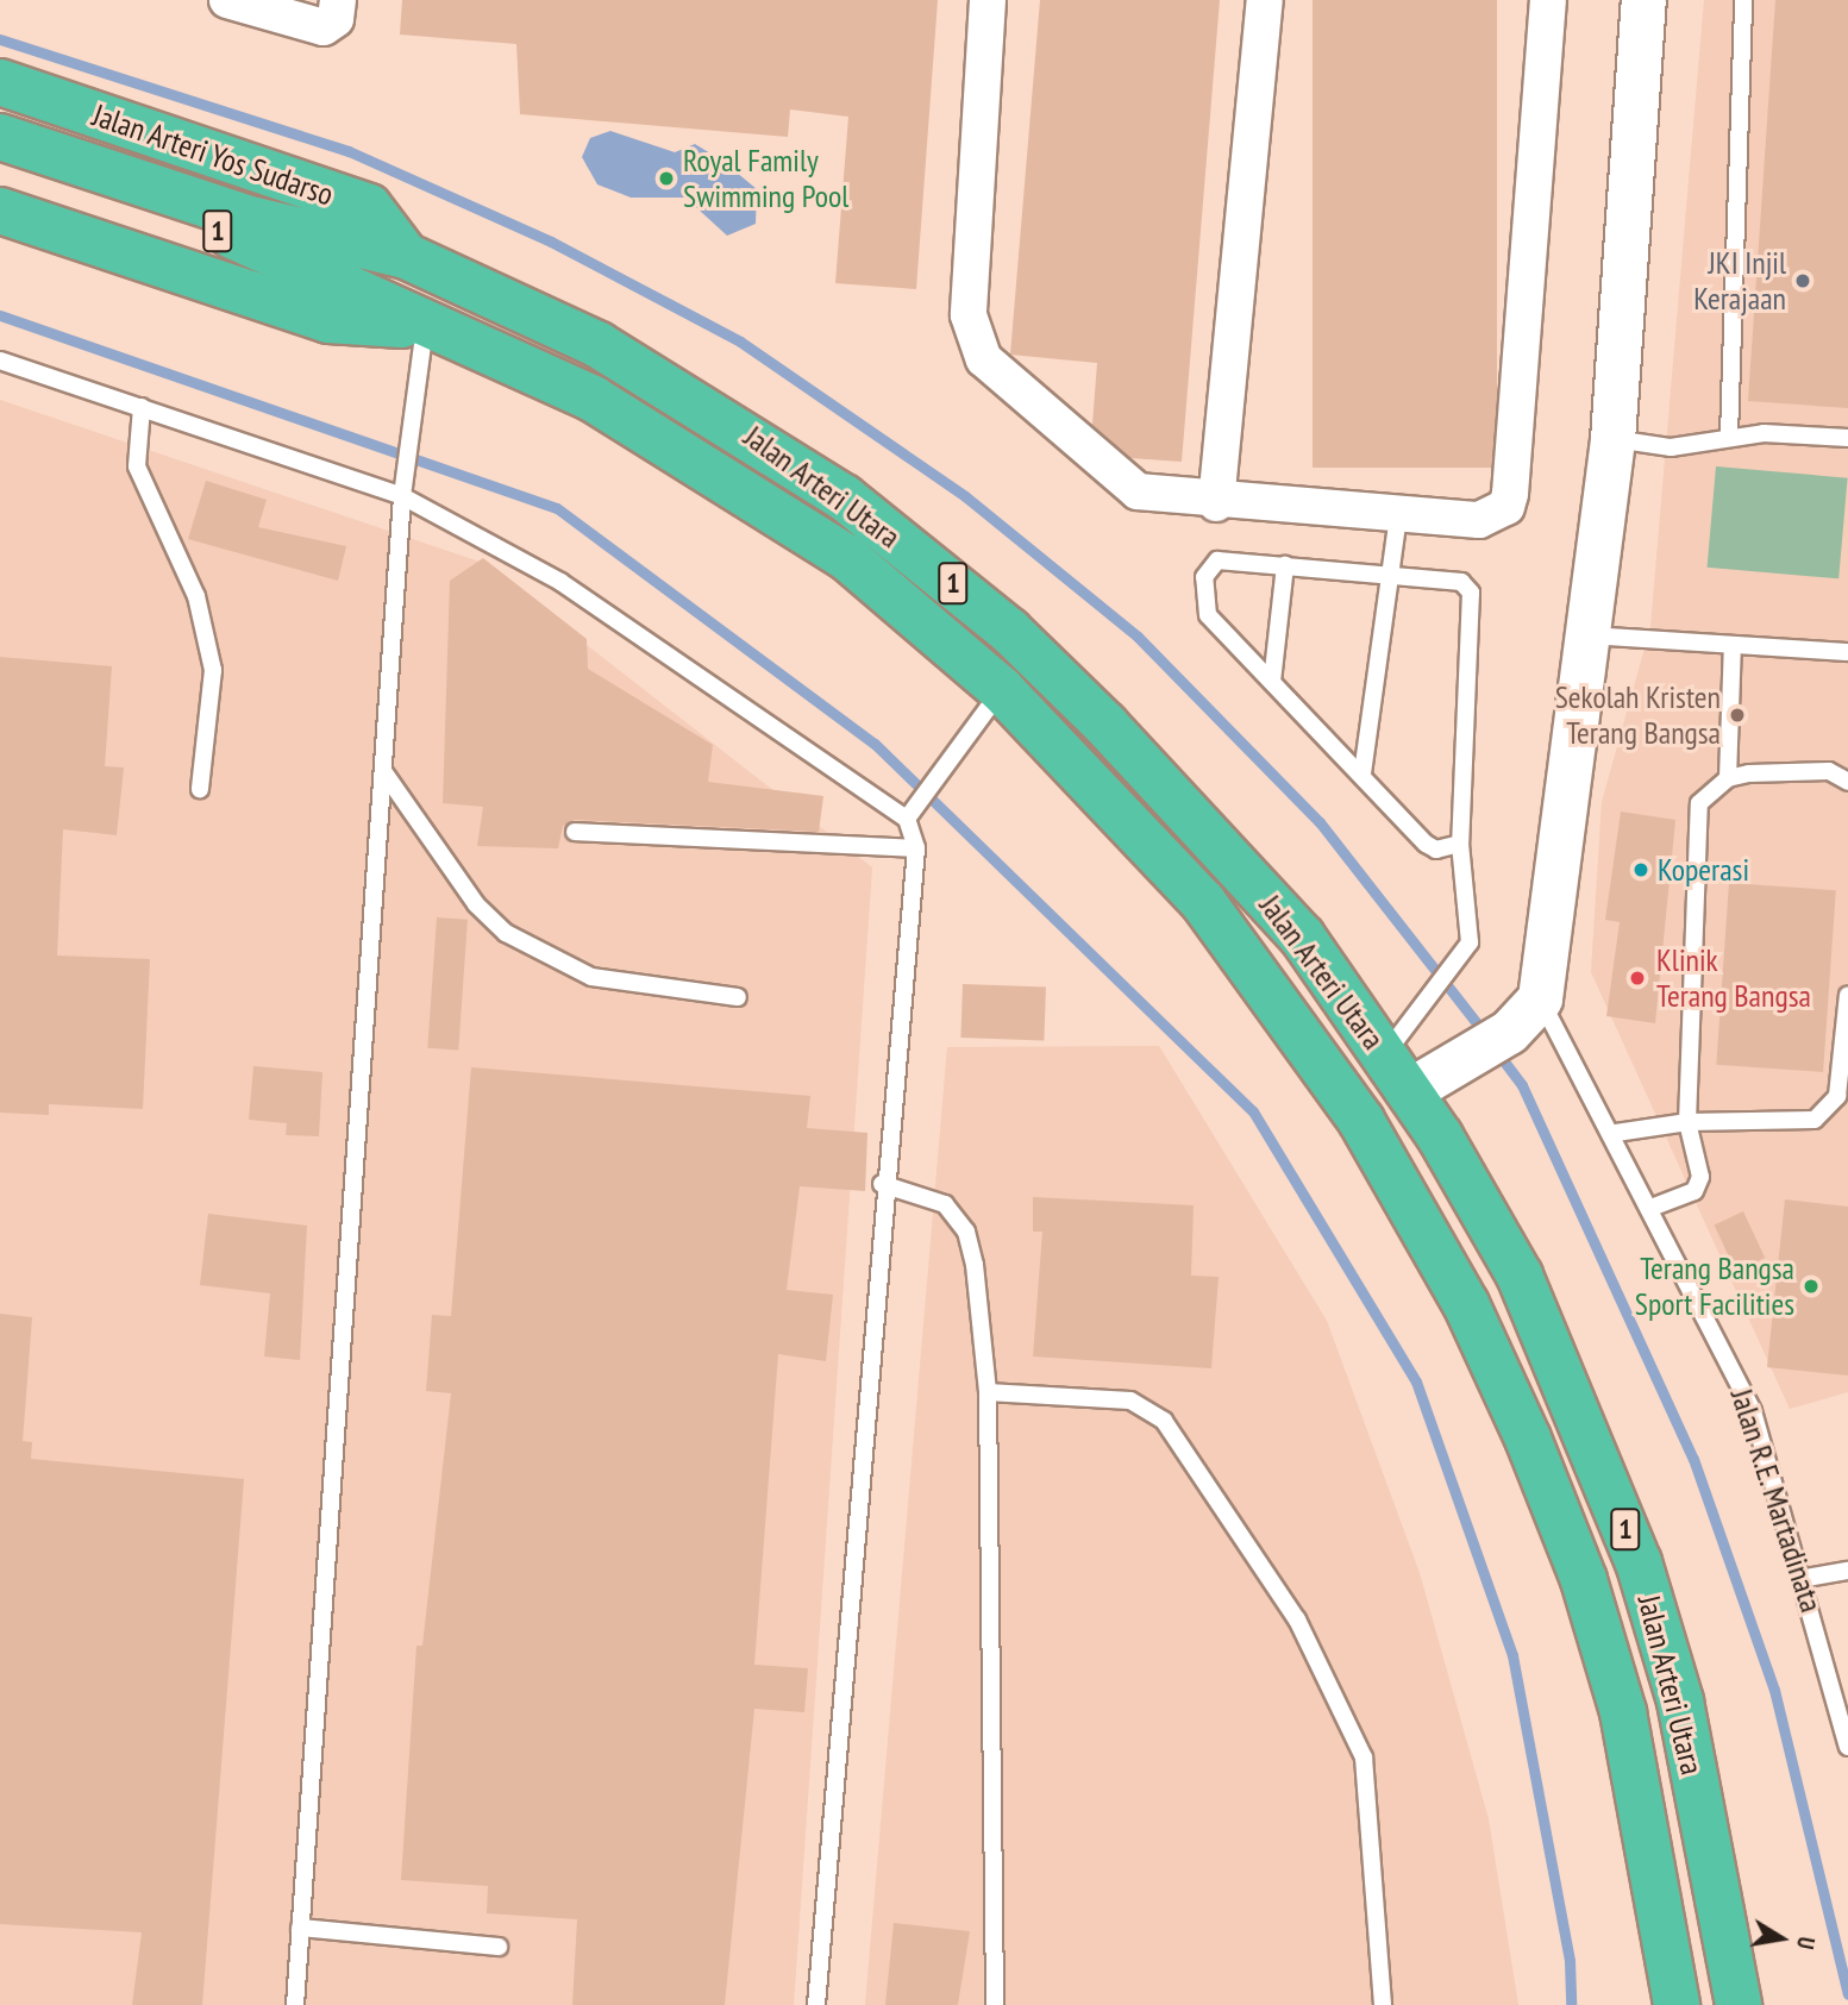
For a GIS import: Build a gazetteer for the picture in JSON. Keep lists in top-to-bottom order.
{
  "streets": {
    "highway": ["Jalan Arteri Yos Sudarso", "1", "Jalan Arteri Utara"],
    "lane": ["Jalan R.E. Martadinata"]
  },
  "crossings": [
    ["Jalan Arteri Yos Sudarso", "1"],
    ["Jalan Arteri Yos Sudarso", "Jalan Arteri Utara"],
    ["1", "Jalan Arteri Utara"]
  ],
  "places": [
    "Royal Family Swimming Pool",
    "JKI Injil Kerajaan",
    "Sekolah Kristen Terang Bangsa",
    "Koperasi",
    "Klinik Terang Bangsa",
    "Terang Bangsa Sport Facilities"
  ],
  "north": "right"
}
